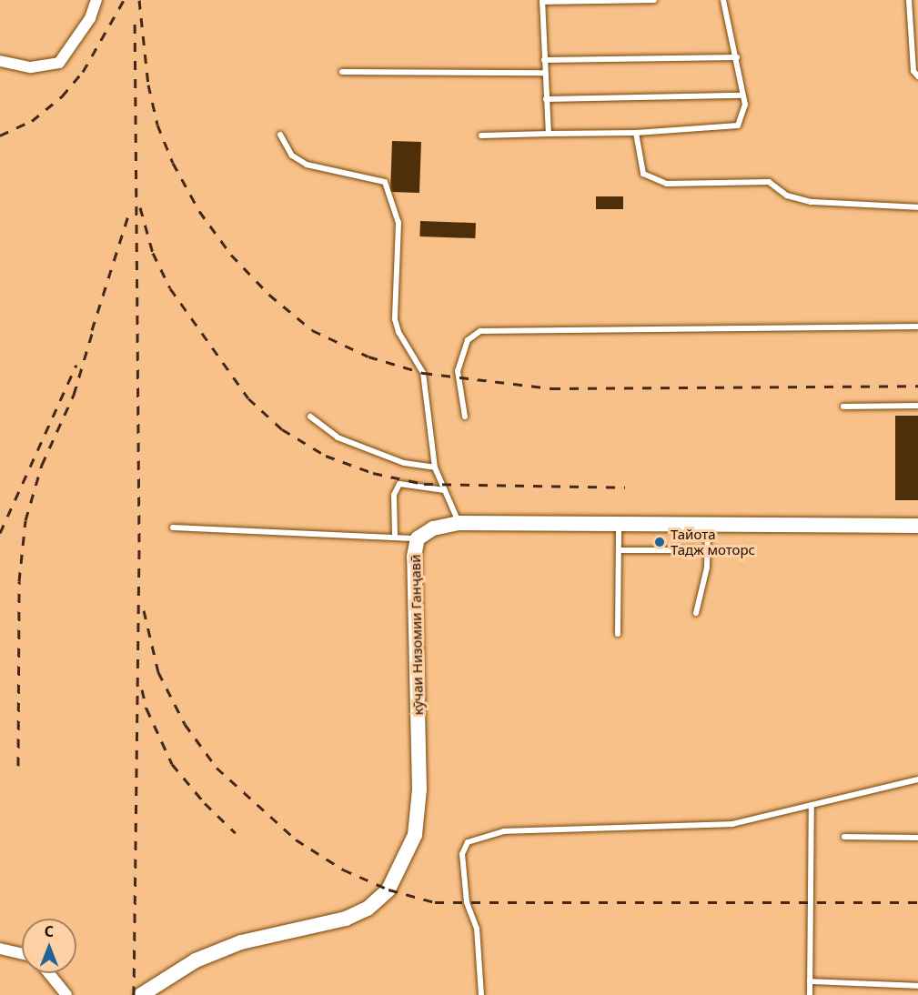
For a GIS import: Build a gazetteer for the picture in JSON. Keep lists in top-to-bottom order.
{
  "streets": {
    "main road": ["кӯчаи Низомии Ганҷавӣ"]
  },
  "places": ["Тайота Тадж моторс"],
  "north": "top"
}
